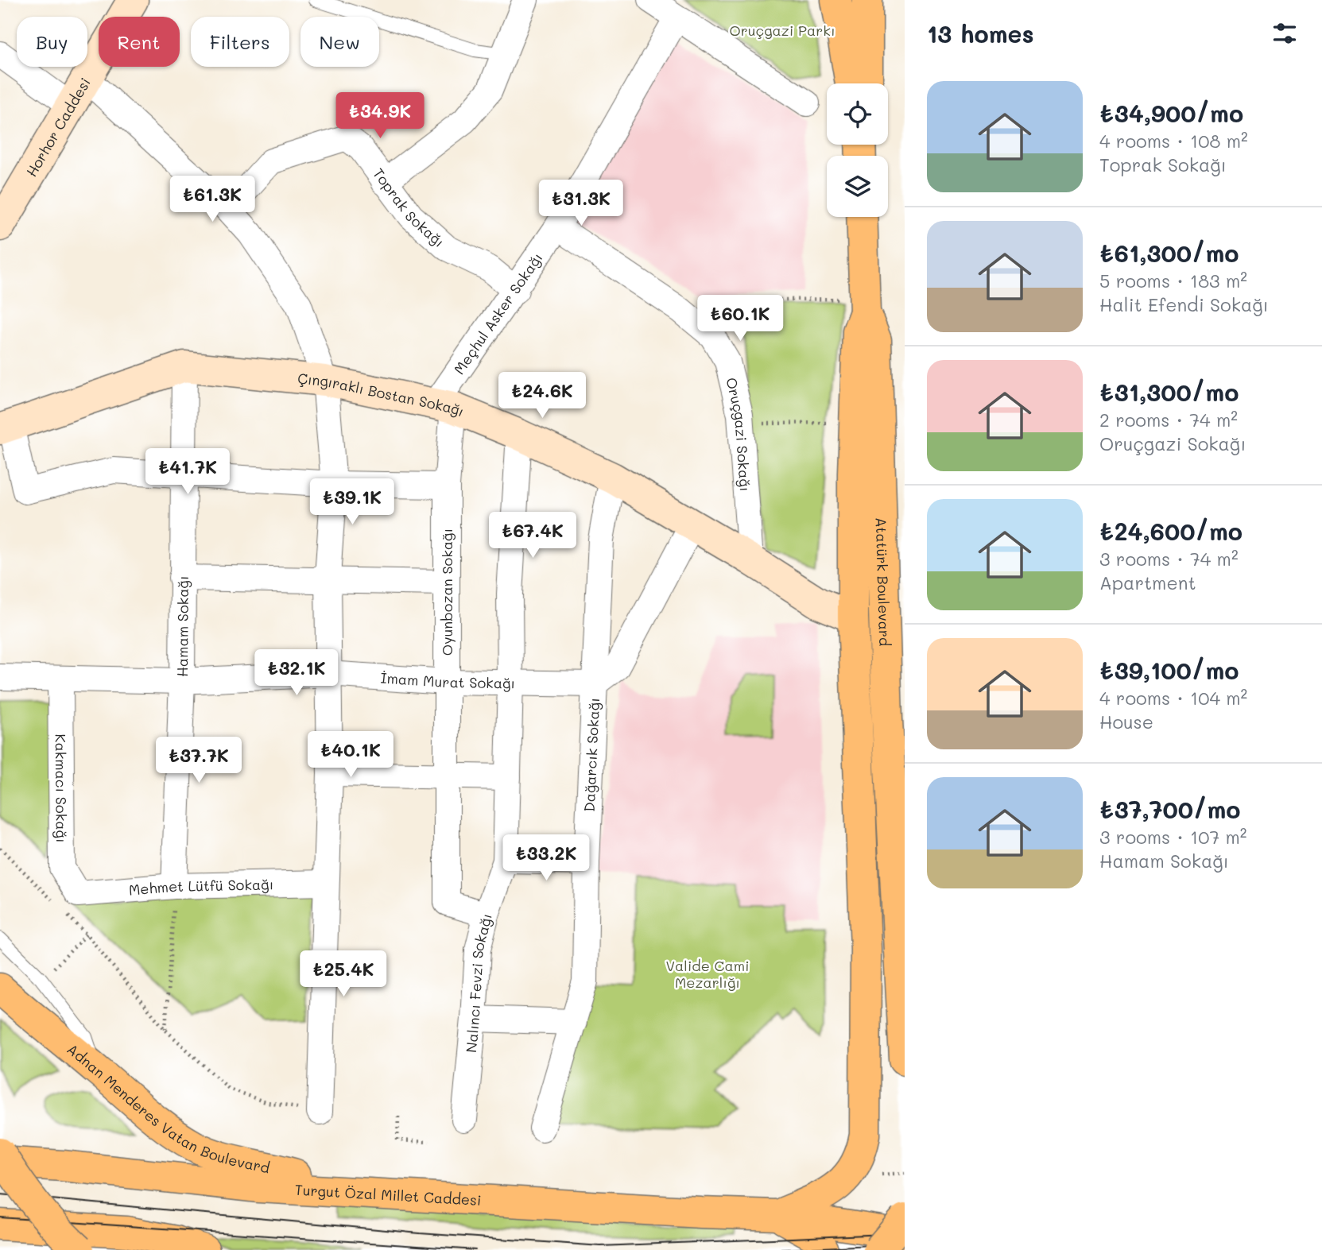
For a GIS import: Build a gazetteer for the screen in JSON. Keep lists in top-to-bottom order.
{
  "streets": {
    "main road": ["Atatürk Boulevard", "Adnan Menderes Vatan Boulevard", "Turgut Özal Millet Caddesi"],
    "street": [
      "Horhor Caddesi",
      "Toprak Sokağı",
      "Meçhul Asker Sokağı",
      "Çıngıraklı Bostan Sokağı",
      "Oruçgazi Sokağı",
      "Oyunbozan Sokağı",
      "Hamam Sokağı",
      "İmam Murat Sokağı",
      "Dağarcık Sokağı",
      "Kakmacı Sokağı",
      "Mehmet Lütfü Sokağı",
      "Nalıncı Fevzi Sokağı"
    ]
  },
  "crossings": [
    ["Toprak Sokağı", "Meçhul Asker Sokağı"],
    ["Meçhul Asker Sokağı", "Çıngıraklı Bostan Sokağı"],
    ["Meçhul Asker Sokağı", "Oruçgazi Sokağı"],
    ["Meçhul Asker Sokağı", "Oyunbozan Sokağı"],
    ["Çıngıraklı Bostan Sokağı", "Oruçgazi Sokağı"],
    ["Çıngıraklı Bostan Sokağı", "Oyunbozan Sokağı"],
    ["Çıngıraklı Bostan Sokağı", "Hamam Sokağı"],
    ["Çıngıraklı Bostan Sokağı", "Dağarcık Sokağı"],
    ["Çıngıraklı Bostan Sokağı", "Nalıncı Fevzi Sokağı"],
    ["Oyunbozan Sokağı", "İmam Murat Sokağı"],
    ["Oyunbozan Sokağı", "Nalıncı Fevzi Sokağı"],
    ["Hamam Sokağı", "İmam Murat Sokağı"],
    ["Hamam Sokağı", "Mehmet Lütfü Sokağı"],
    ["İmam Murat Sokağı", "Dağarcık Sokağı"],
    ["İmam Murat Sokağı", "Kakmacı Sokağı"],
    ["İmam Murat Sokağı", "Nalıncı Fevzi Sokağı"],
    ["Kakmacı Sokağı", "Mehmet Lütfü Sokağı"],
    ["Adnan Menderes Vatan Boulevard", "Turgut Özal Millet Caddesi"]
  ],
  "parks": ["Oruçgazi Parkı", "Valide Cami Mezarlığı"],
  "page": {
    "heading": "13 homes",
    "chip": [
      "Buy",
      "Rent",
      "Filters",
      "New"
    ],
    "list": [
      {
        "name": "₺34,900/mo",
        "note": "4 rooms · 108 m² · Toprak Sokağı"
      },
      {
        "name": "₺61,300/mo",
        "note": "5 rooms · 183 m² · Halit Efendi Sokağı"
      },
      {
        "name": "₺31,300/mo",
        "note": "2 rooms · 74 m² · Oruçgazi Sokağı"
      },
      {
        "name": "₺24,600/mo",
        "note": "3 rooms · 74 m² · Apartment"
      },
      {
        "name": "₺39,100/mo",
        "note": "4 rooms · 104 m² · House"
      },
      {
        "name": "₺37,700/mo",
        "note": "3 rooms · 107 m² · Hamam Sokağı"
      }
    ],
    "price": [
      "₺34.9K",
      "₺61.3K",
      "₺31.3K",
      "₺60.1K",
      "₺24.6K",
      "₺41.7K",
      "₺39.1K",
      "₺67.4K",
      "₺32.1K",
      "₺40.1K",
      "₺37.7K",
      "₺33.2K",
      "₺25.4K"
    ]
  }
}
